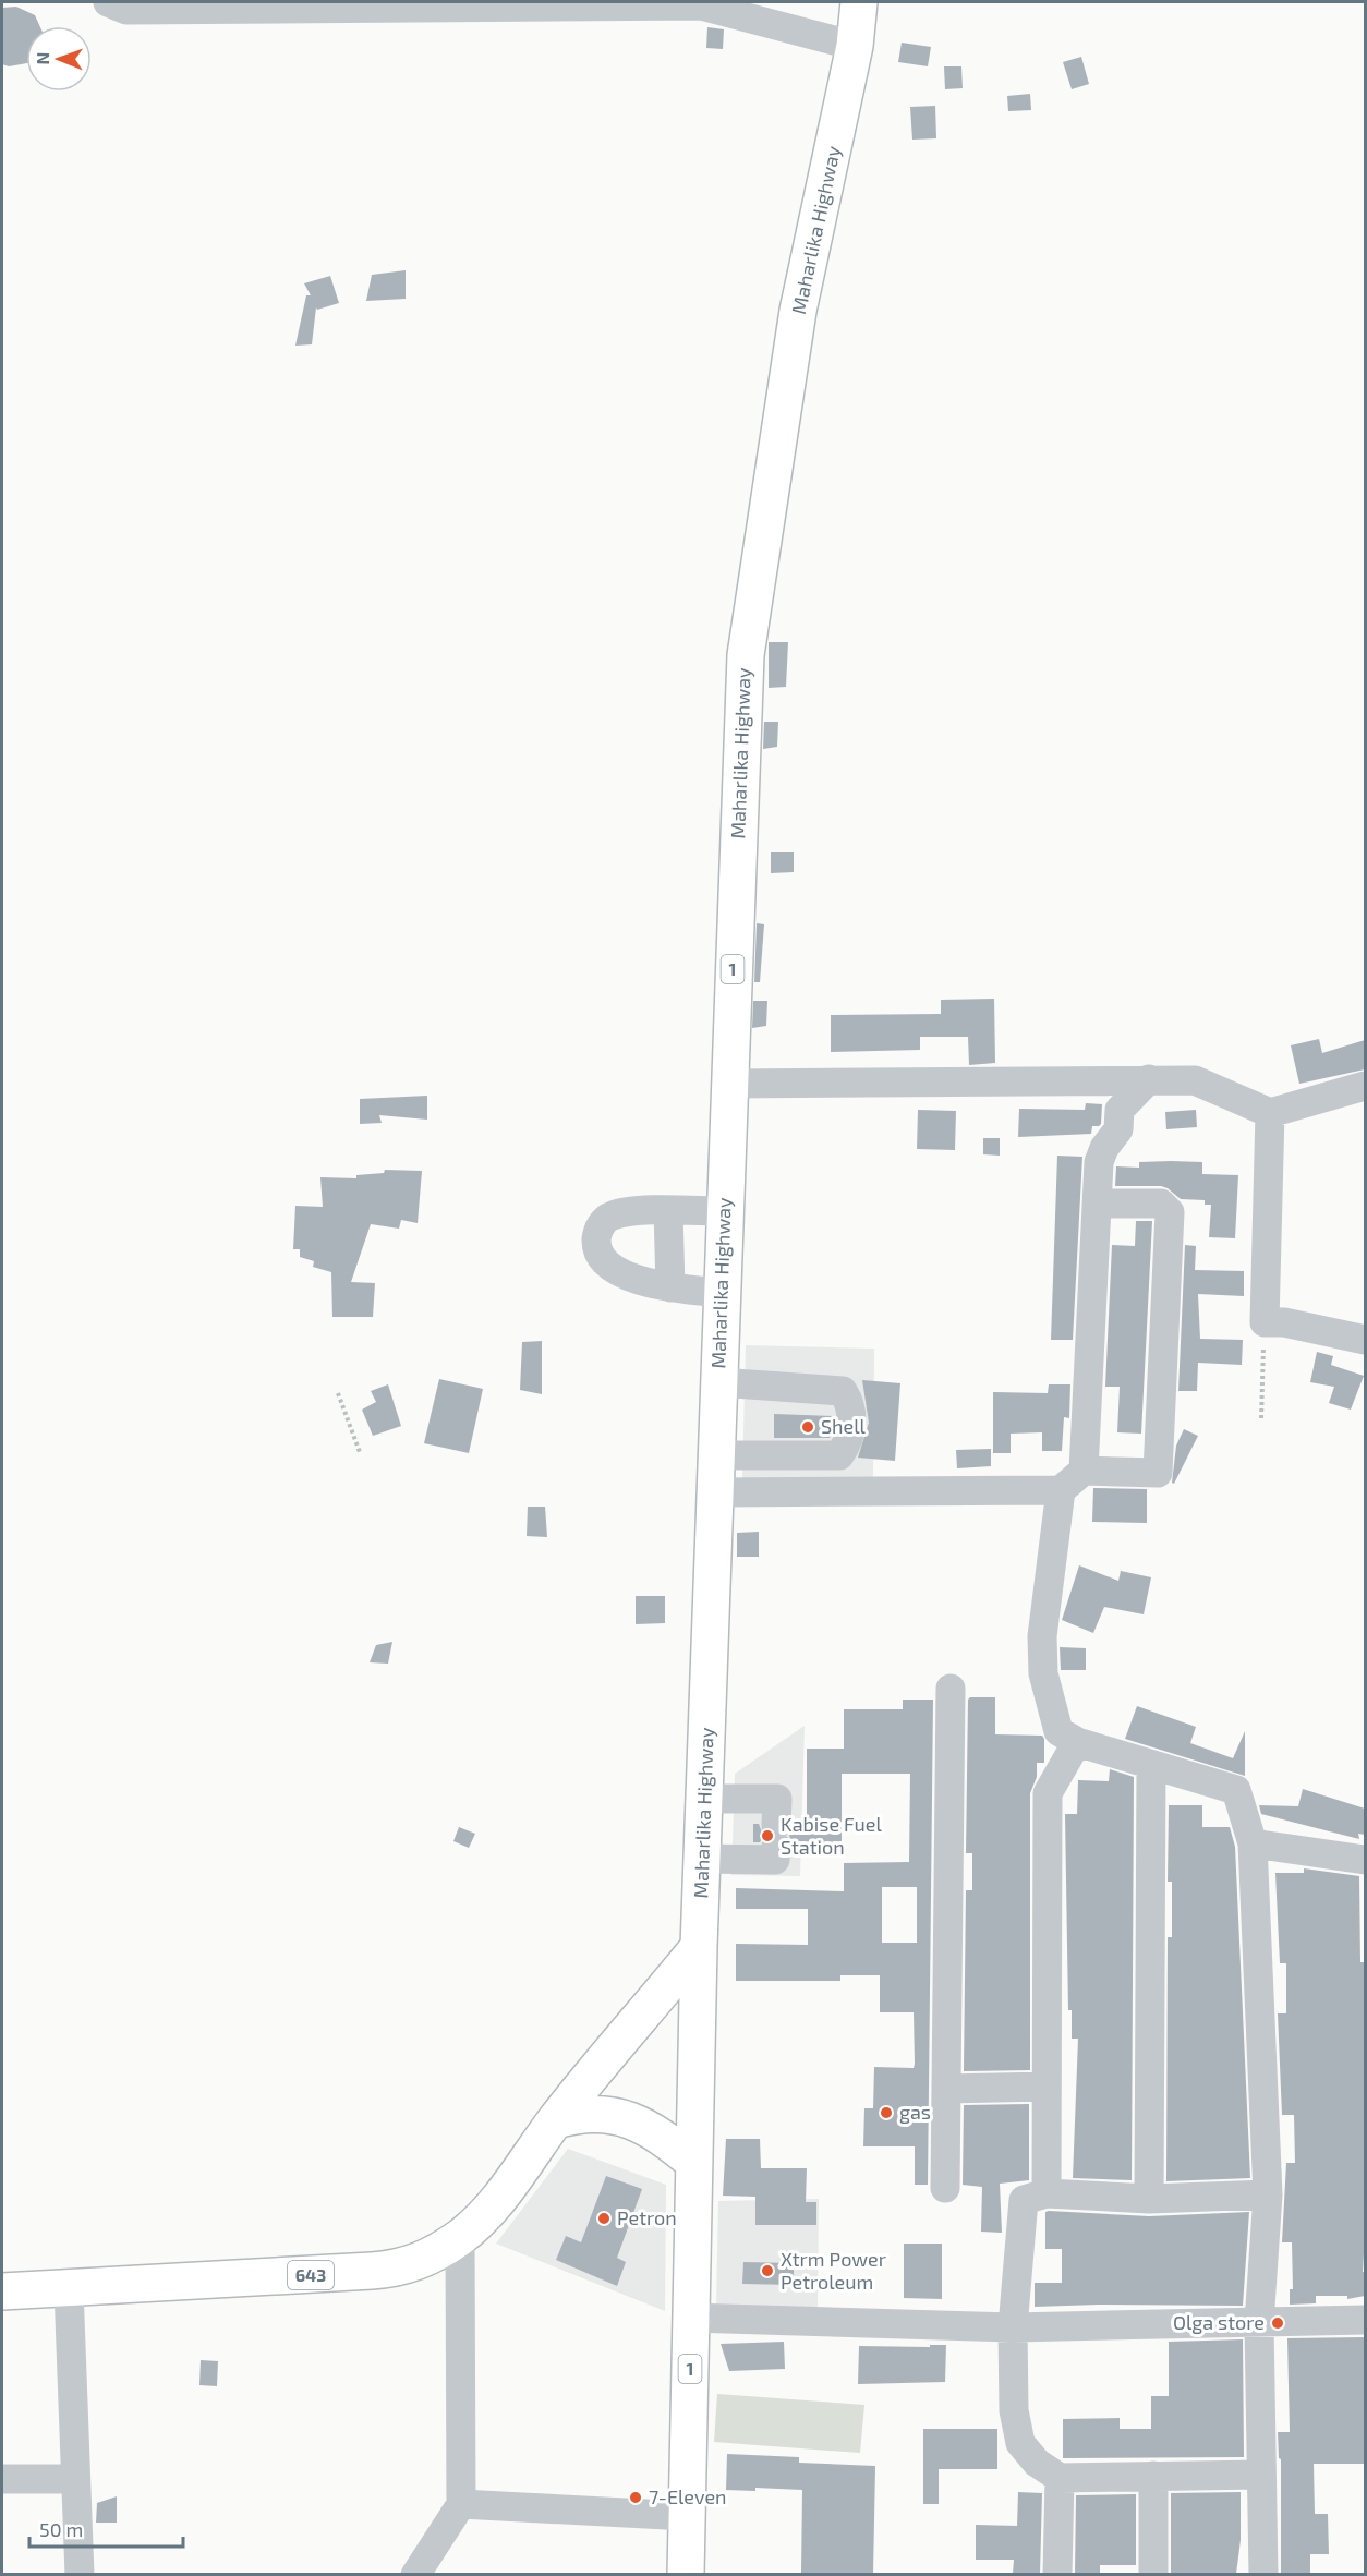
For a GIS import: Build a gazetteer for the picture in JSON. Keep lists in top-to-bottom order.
{
  "streets": {
    "highway": ["Maharlika Highway", "1", "643"]
  },
  "crossings": [
    ["Maharlika Highway", "643"]
  ],
  "places": [
    "Shell",
    "Kabise Fuel Station",
    "gas",
    "Petron",
    "Xtrm Power Petroleum",
    "Olga store",
    "7-Eleven"
  ],
  "scale_bar": "50 m",
  "north": "left"
}
